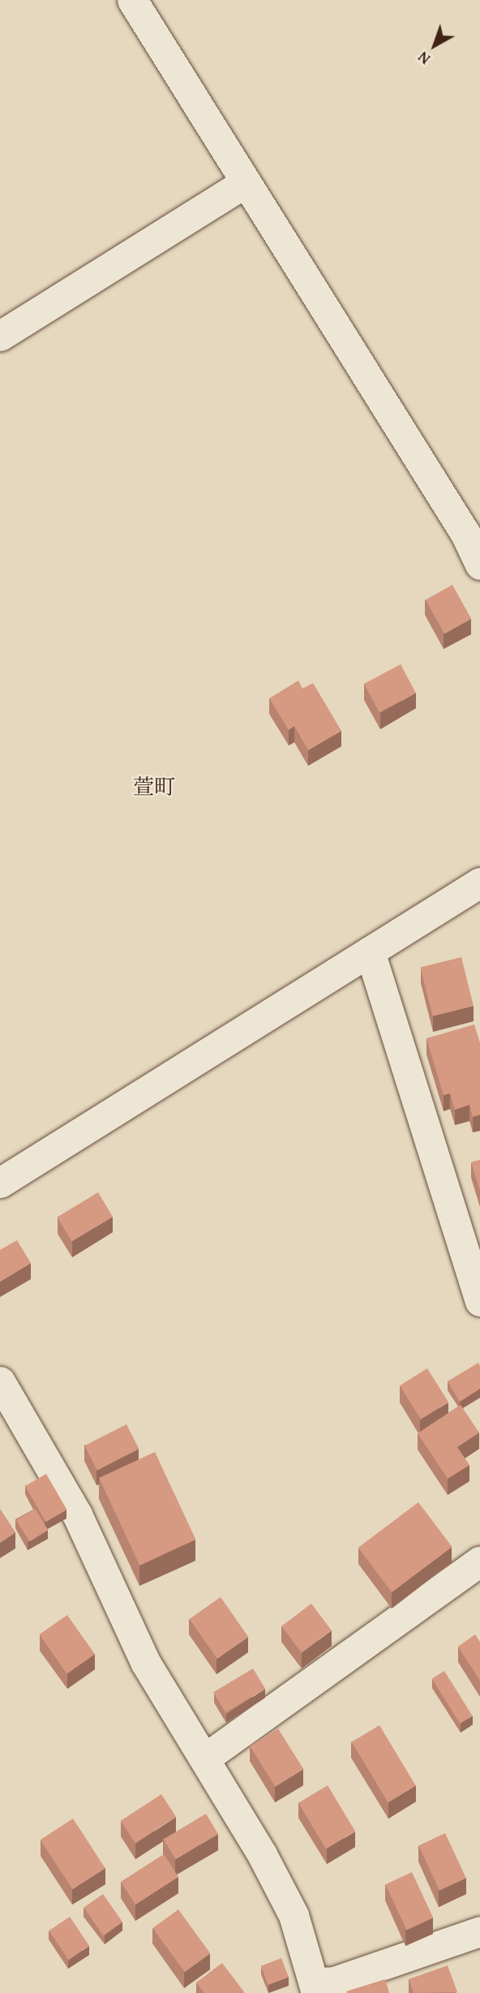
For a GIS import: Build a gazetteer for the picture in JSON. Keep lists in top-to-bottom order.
{
  "districts": ["萱町"],
  "north": "bottom left"
}
